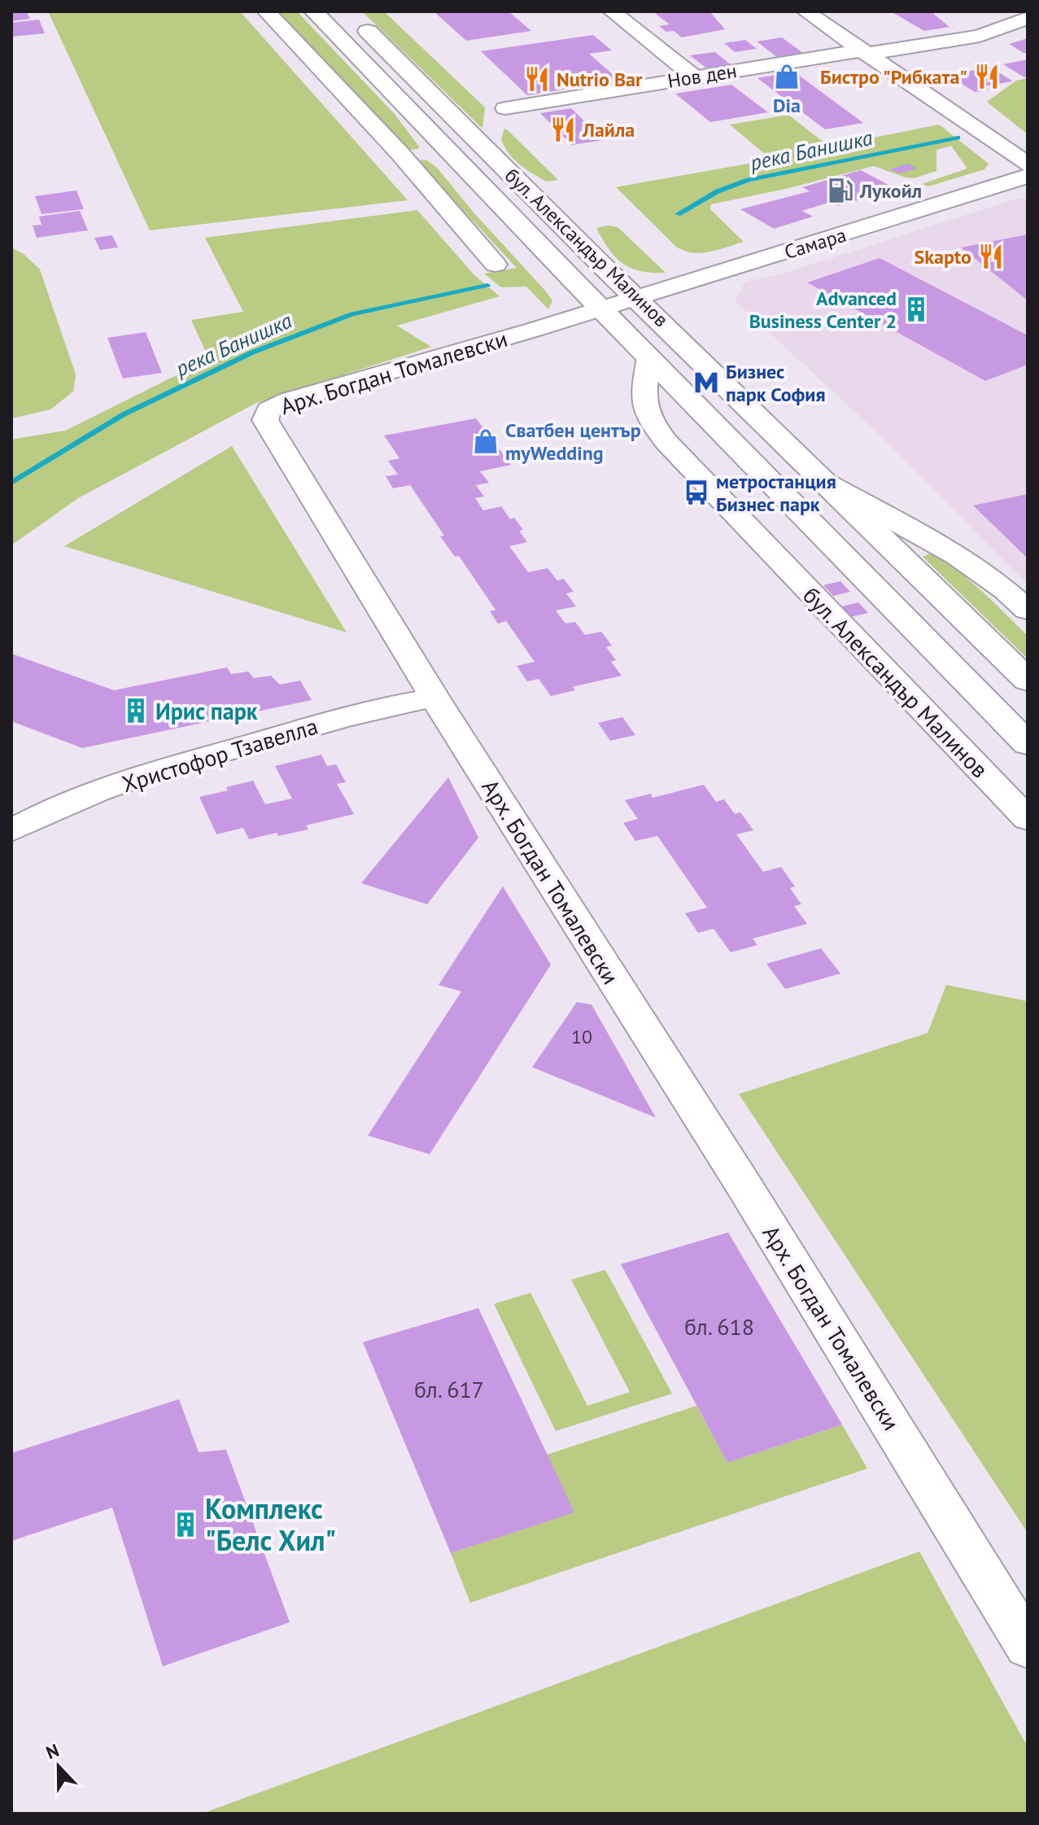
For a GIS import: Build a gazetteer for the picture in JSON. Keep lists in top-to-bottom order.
{
  "streets": {
    "main road": ["бул. Александър Малинов"],
    "street": [
      "Нов ден",
      "Самара",
      "Арх. Богдан Томалевски",
      "Христофор Тзавелла"
    ]
  },
  "crossings": [
    ["Самара", "бул. Александър Малинов"],
    ["Самара", "Арх. Богдан Томалевски"],
    ["бул. Александър Малинов", "Арх. Богдан Томалевски"],
    ["Арх. Богдан Томалевски", "Христофор Тзавелла"]
  ],
  "water": ["река Банишка"],
  "places": {
    "shop": ["Dia", "Сватбен център myWedding"],
    "restaurant": [
      "Бистро \"Рибката\"",
      "Nutrio Bar",
      "Лайла",
      "Skapto"
    ],
    "fuel station": ["Лукойл"],
    "building": ["Advanced Business Center 2", "Ирис парк", "Комплекс \"Белс Хил\""],
    "metro station": ["Бизнес парк София"],
    "bus stop": ["метростанция Бизнес парк"]
  },
  "house_numbers": ["10", "бл. 618", "бл. 617"],
  "north": "top"
}
